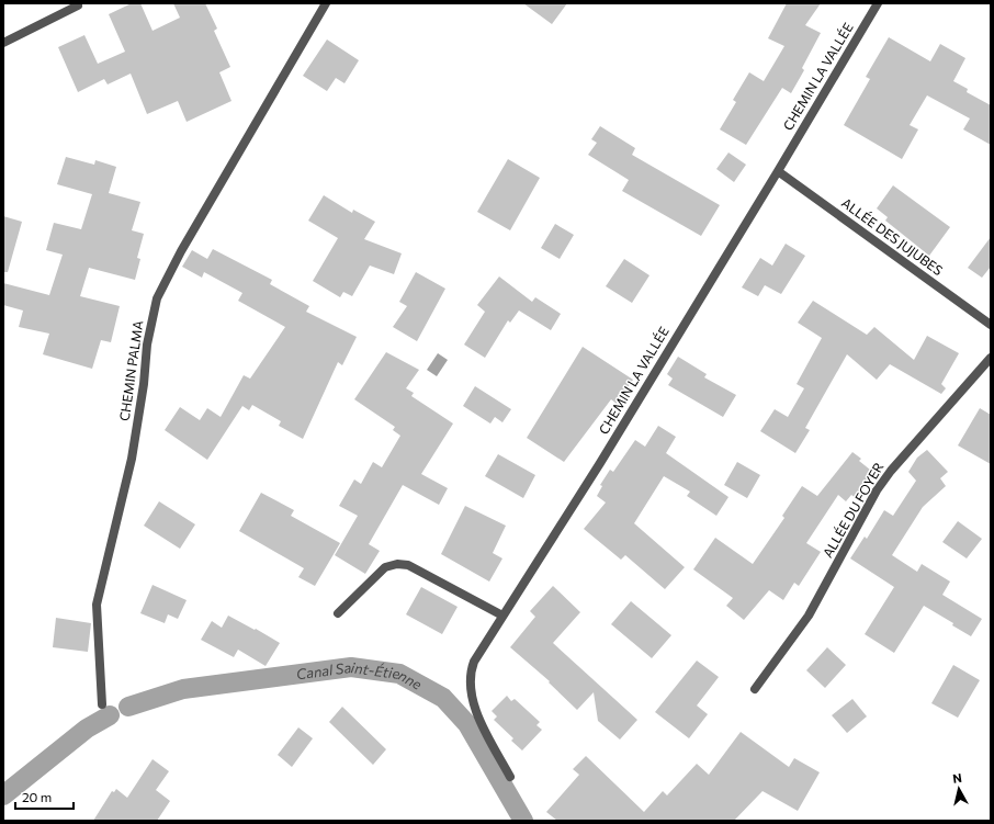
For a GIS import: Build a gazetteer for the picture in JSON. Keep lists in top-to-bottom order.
{
  "streets": {
    "street": [
      "CHEMIN LA VALLÉE",
      "ALLÉE DES JUJUBES",
      "CHEMIN PALMA",
      "ALLÉE DU FOYER"
    ]
  },
  "crossings": [
    ["CHEMIN LA VALLÉE", "ALLÉE DES JUJUBES"]
  ],
  "water": ["Canal Saint-Étienne"],
  "scale_bar": "20 m",
  "north": "top"
}
